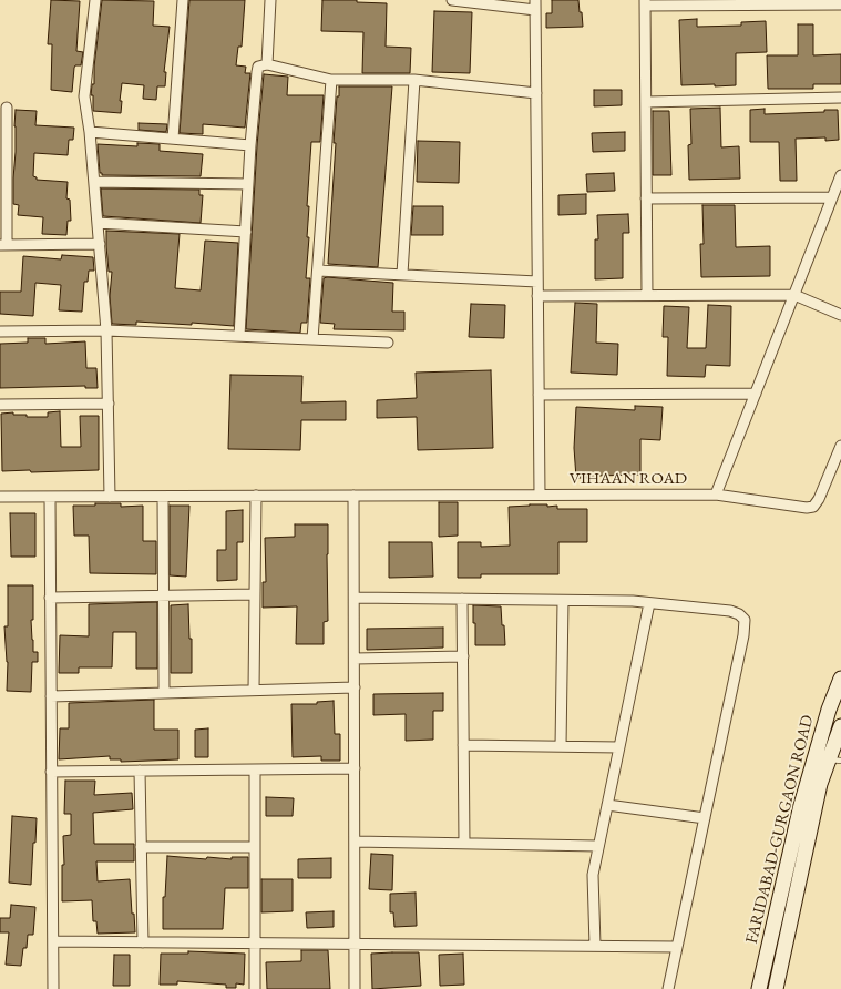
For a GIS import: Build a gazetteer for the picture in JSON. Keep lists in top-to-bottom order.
{
  "streets": {
    "main road": ["FARIDABAD-GURGAON ROAD"],
    "street": ["VIHAAN ROAD"]
  }
}
